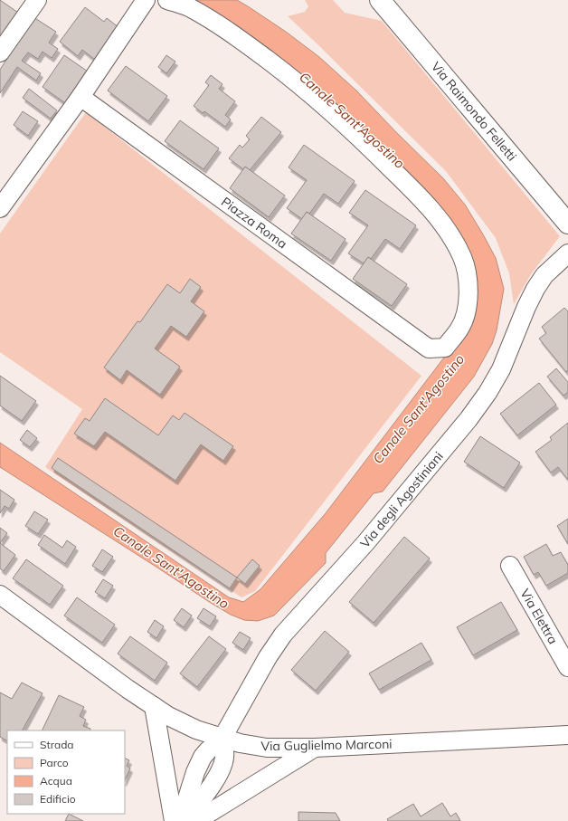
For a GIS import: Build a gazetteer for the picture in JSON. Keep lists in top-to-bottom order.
{
  "streets": {
    "main road": ["Via Raimondo Felletti"],
    "street": [
      "Piazza Roma",
      "Via degli Agostiniani",
      "Via Elettra",
      "Via Guglielmo Marconi"
    ]
  },
  "crossings": [
    ["Via degli Agostiniani", "Via Guglielmo Marconi"]
  ],
  "water": ["Canale Sant'Agostino"],
  "legend": [
    "Strada",
    "Parco",
    "Acqua",
    "Edificio"
  ]
}
